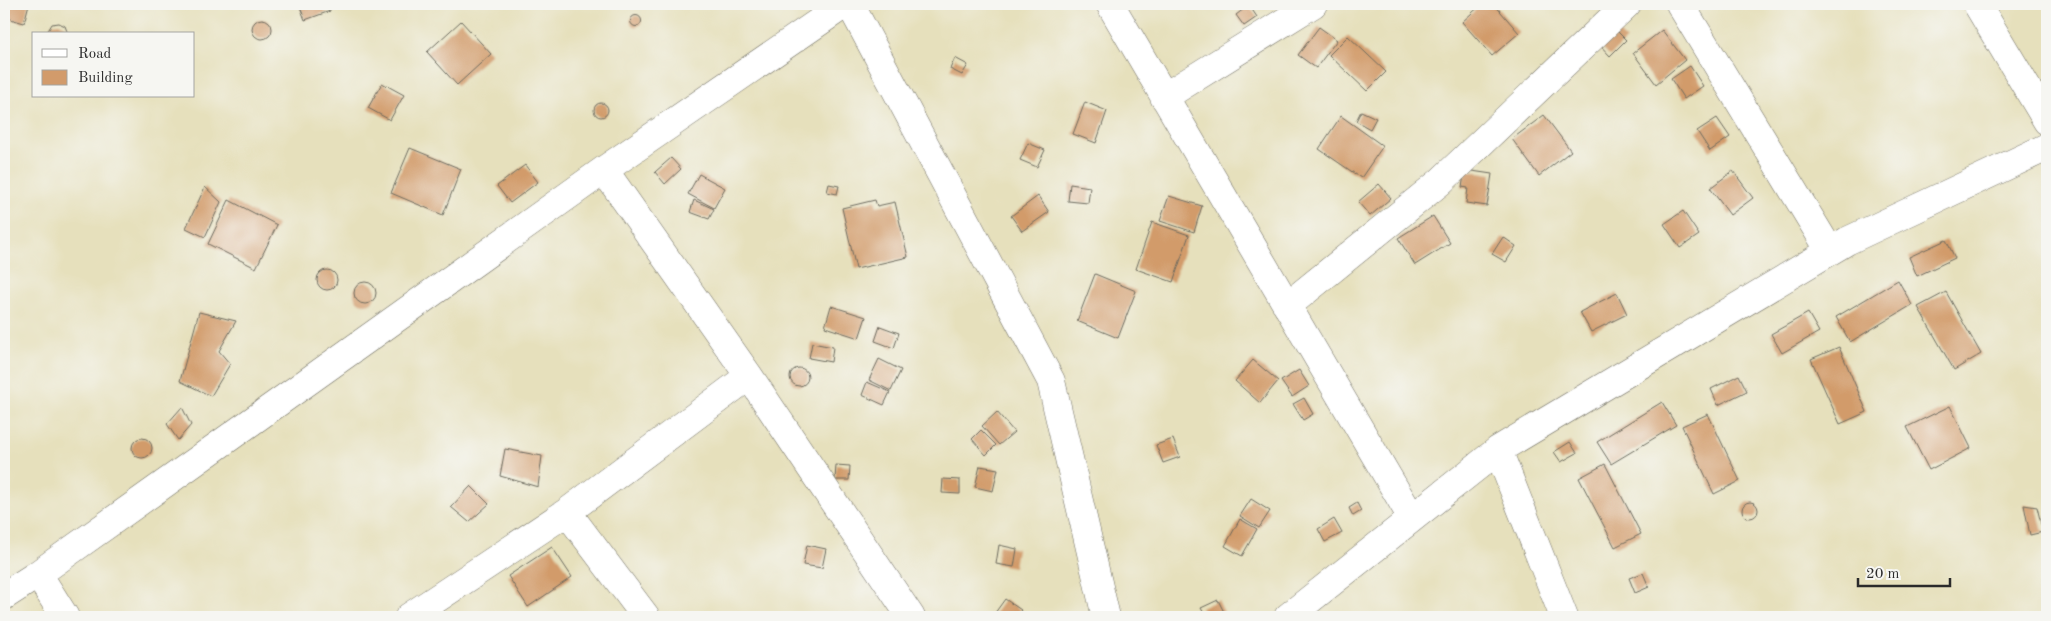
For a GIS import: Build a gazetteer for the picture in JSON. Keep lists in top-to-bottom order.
{
  "legend": ["Road", "Building"],
  "scale_bar": "20 m"
}
